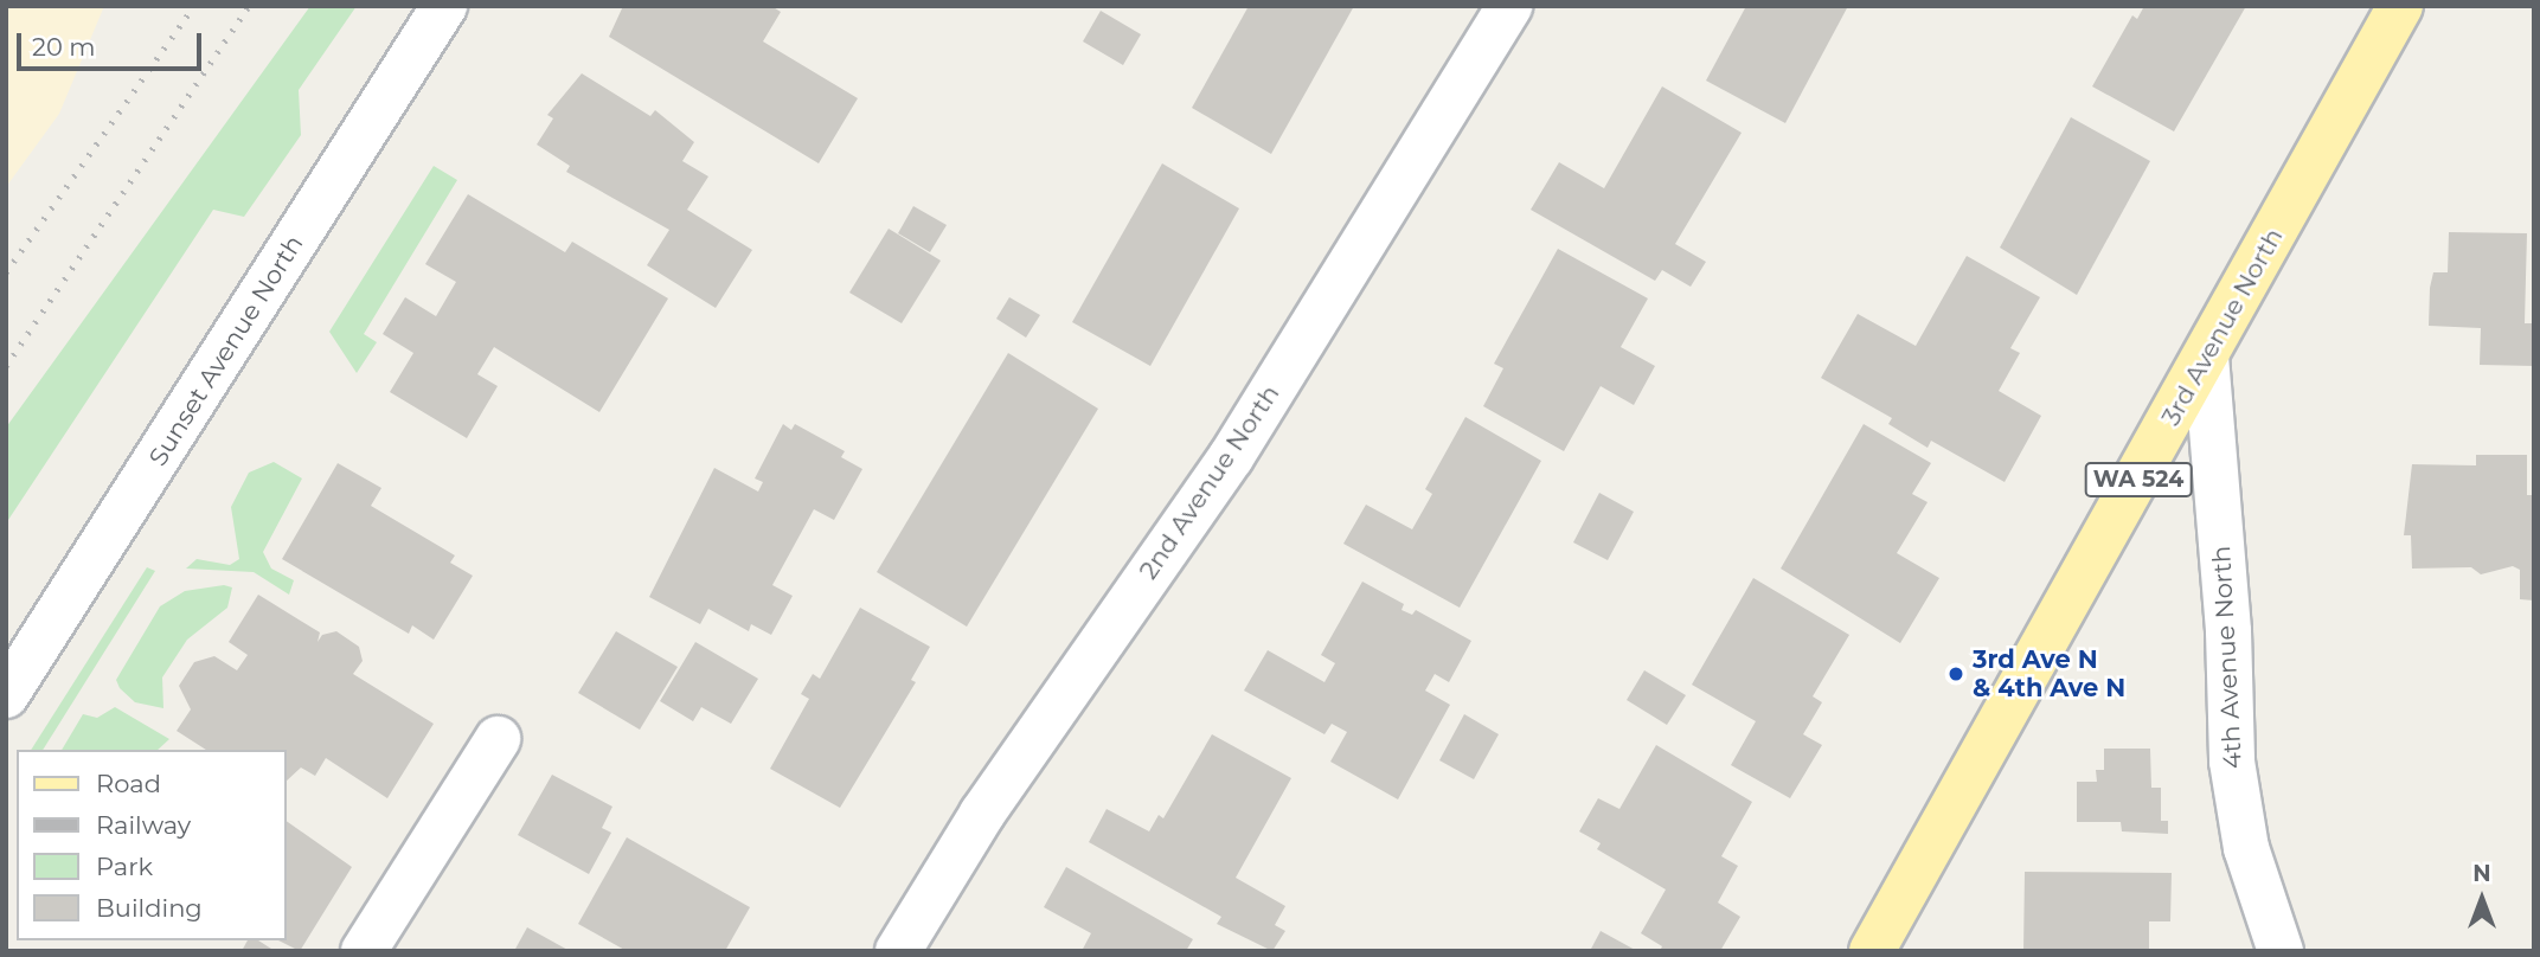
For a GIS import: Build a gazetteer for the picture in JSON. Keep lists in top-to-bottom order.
{
  "streets": {
    "main road": ["3rd Avenue North", "WA 524"],
    "street": ["Sunset Avenue North", "2nd Avenue North", "4th Avenue North"]
  },
  "crossings": [
    ["3rd Avenue North", "4th Avenue North"]
  ],
  "places": ["3rd Ave N & 4th Ave N"],
  "legend": [
    "Road",
    "Railway",
    "Park",
    "Building"
  ],
  "scale_bar": "20 m",
  "north": "top"
}
